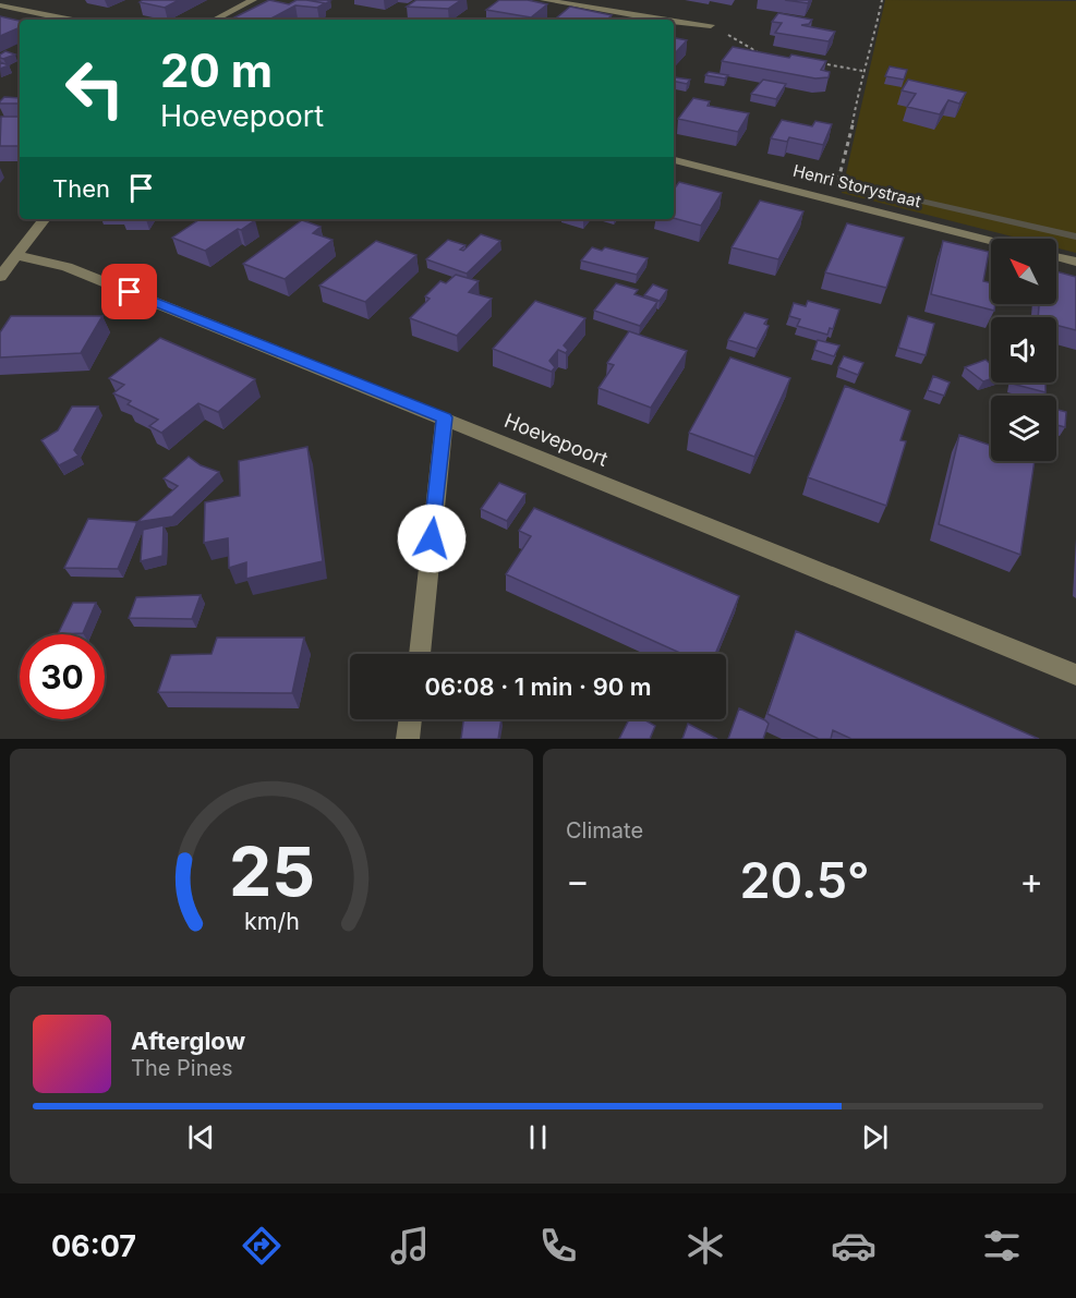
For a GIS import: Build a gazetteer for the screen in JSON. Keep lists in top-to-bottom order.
{
  "streets": {
    "street": ["Henri Storystraat", "Hoevepoort"]
  },
  "north": "top left",
  "page": {
    "turn": ["20 m", "Hoevepoort"],
    "then": "Then",
    "limit": "30",
    "trip": "06:08 · 1 min · 90 m",
    "tile": "Climate",
    "heat": ["−", "20.5°", "+"],
    "song": ["Afterglow", "The Pines"],
    "tabs": "06:07",
    "gauge": ["25", "km/h"]
  }
}
